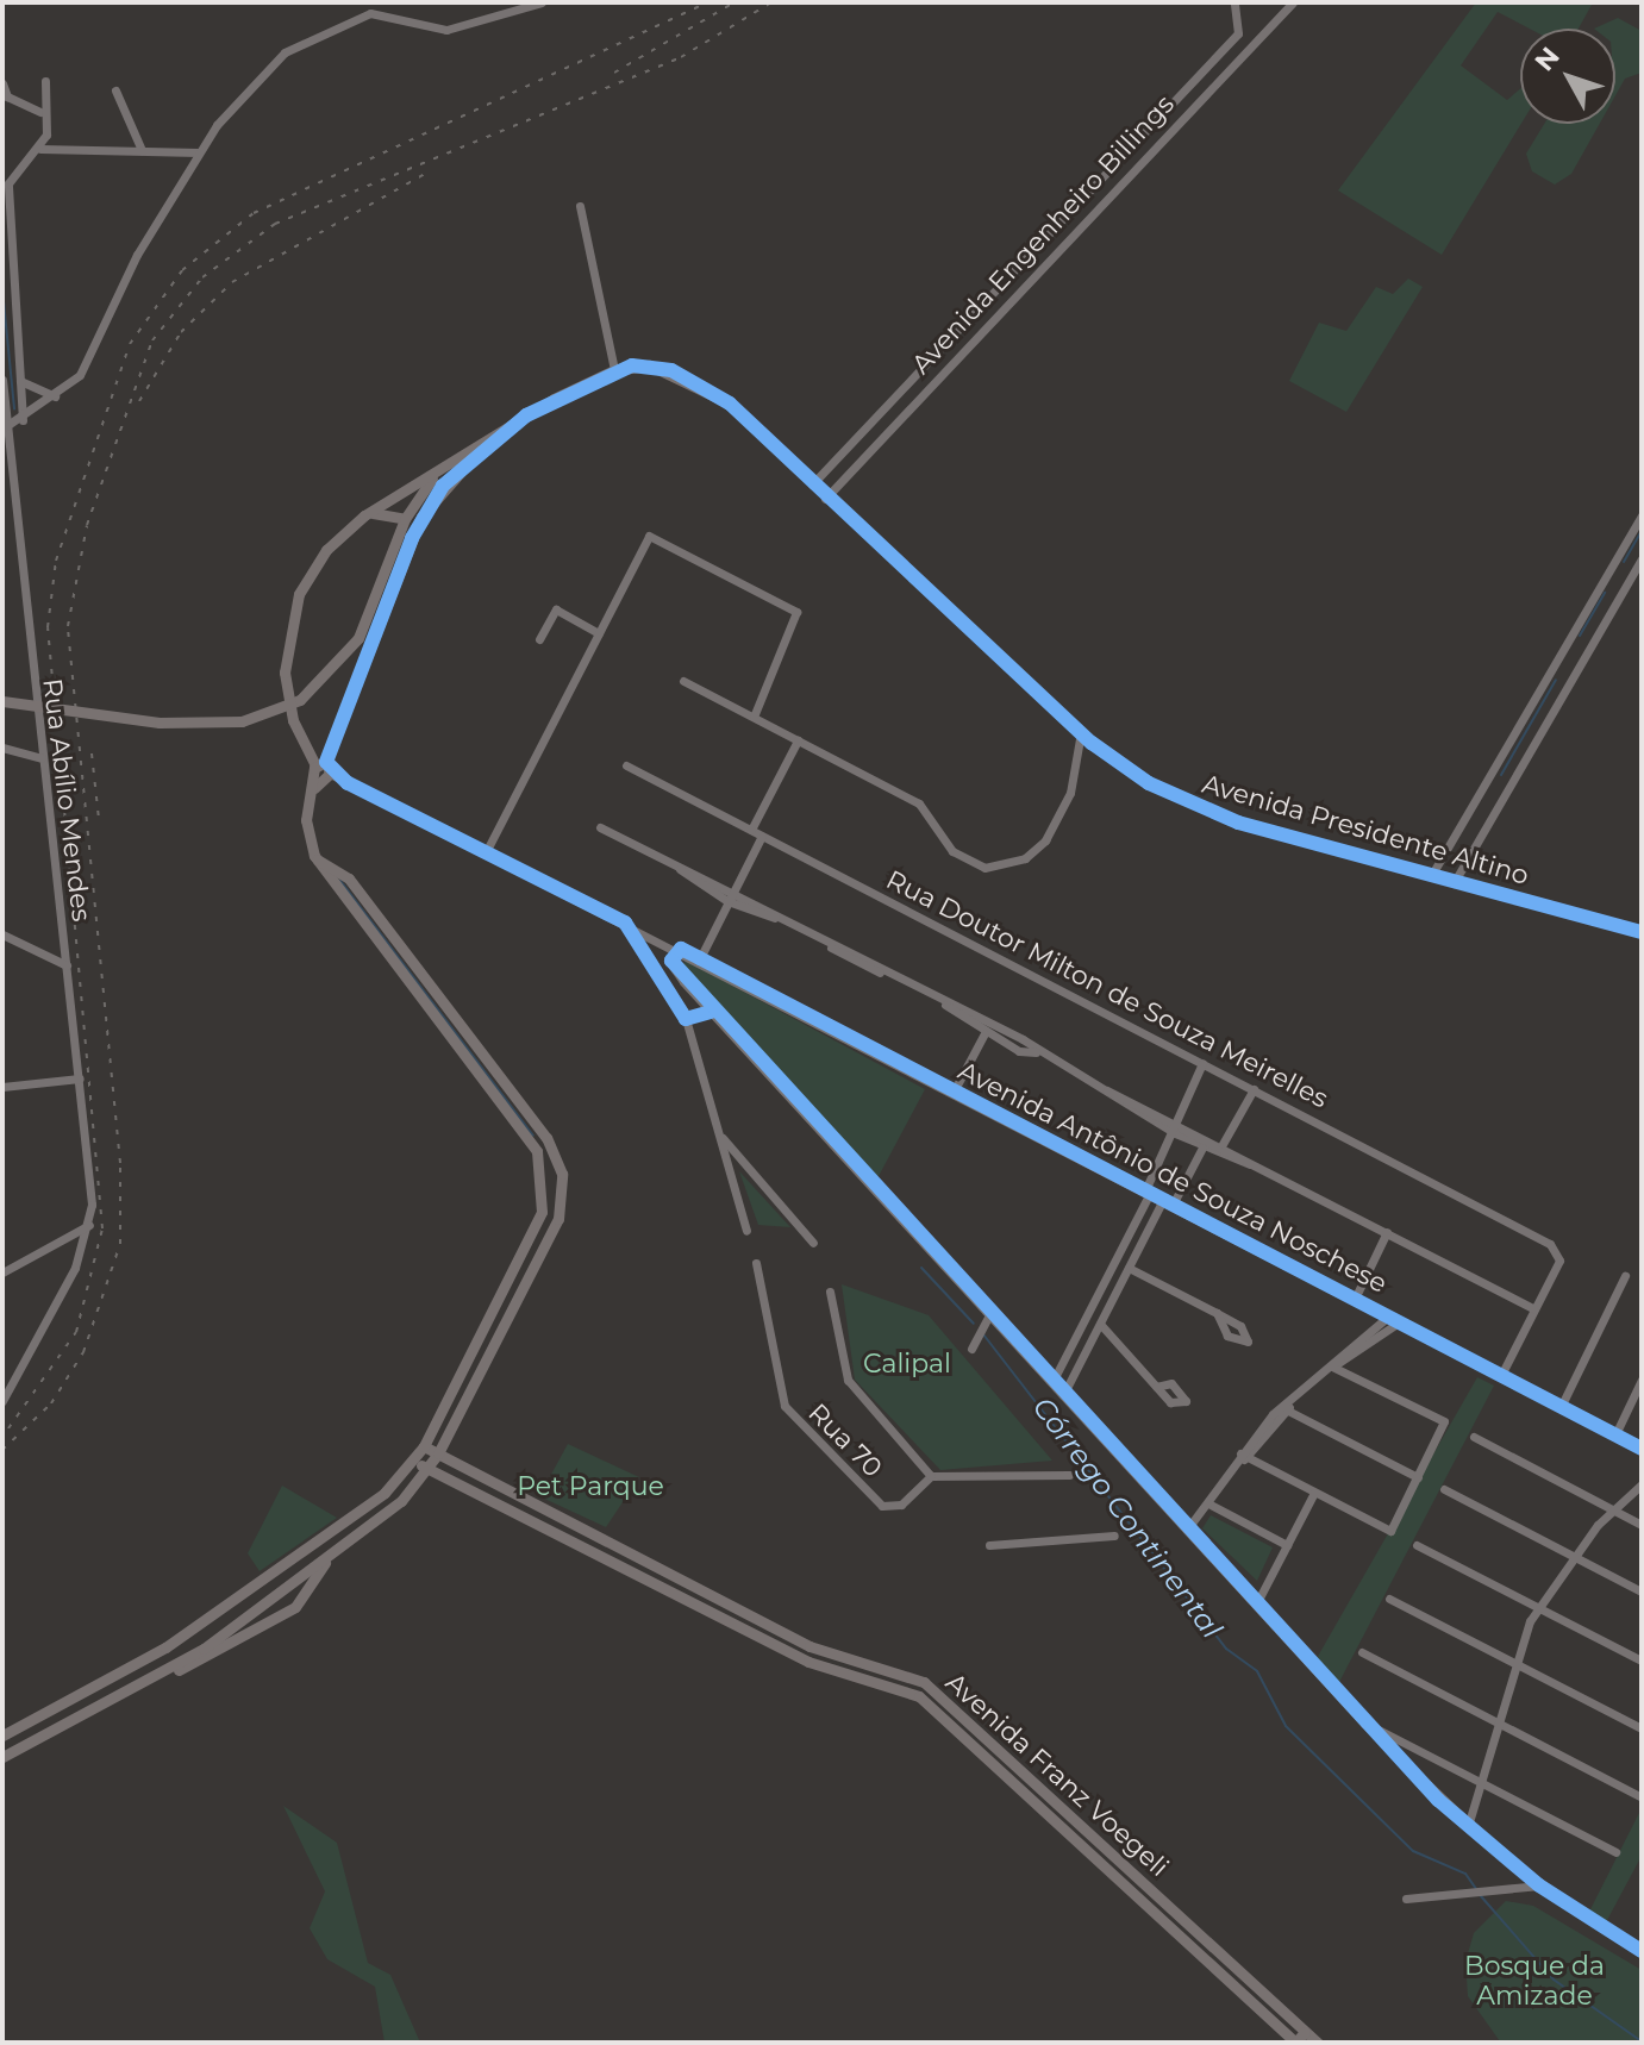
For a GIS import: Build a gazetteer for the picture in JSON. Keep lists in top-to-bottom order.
{
  "streets": {
    "main road": ["Avenida Presidente Altino", "Avenida Franz Voegeli"],
    "street": [
      "Avenida Engenheiro Billings",
      "Rua Abílio Mendes",
      "Rua Doutor Milton de Souza Meirelles",
      "Avenida Antônio de Souza Noschese",
      "Rua 70"
    ]
  },
  "crossings": [
    ["Avenida Engenheiro Billings", "Avenida Presidente Altino"],
    ["Avenida Presidente Altino", "Avenida Antônio de Souza Noschese"]
  ],
  "water": ["Córrego Continental"],
  "parks": ["Calipal", "Pet Parque", "Bosque da Amizade"],
  "north": "top left"
}
